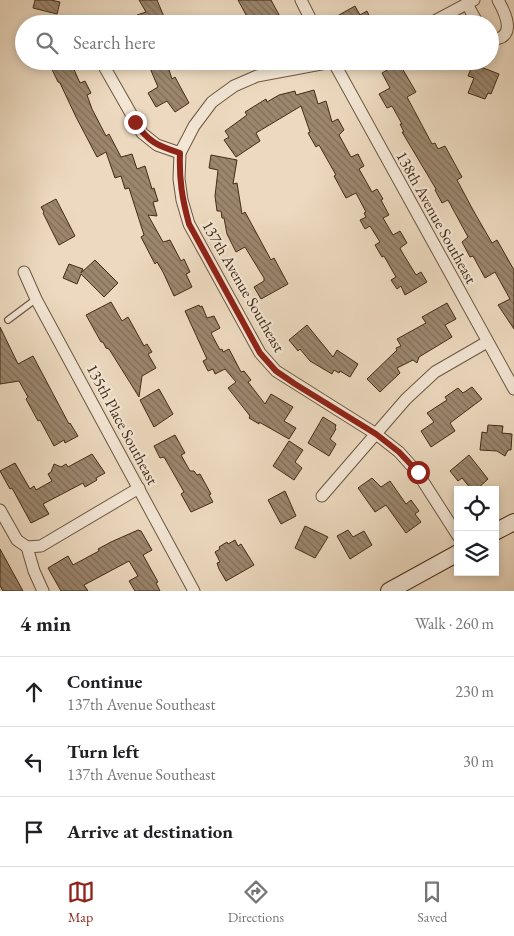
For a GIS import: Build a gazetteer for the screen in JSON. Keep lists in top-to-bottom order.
{
  "streets": {
    "street": ["138th Avenue Southeast", "137th Avenue Southeast", "135th Place Southeast"]
  },
  "page": {
    "search": "Search here",
    "heading": ["4 min", "Walk · 260 m"],
    "list": [
      ["Continue", "137th Avenue Southeast", "230 m"],
      ["Turn left", "137th Avenue Southeast", "30 m"],
      "Arrive at destination"
    ],
    "nav": ["Map", "Directions", "Saved"]
  }
}
